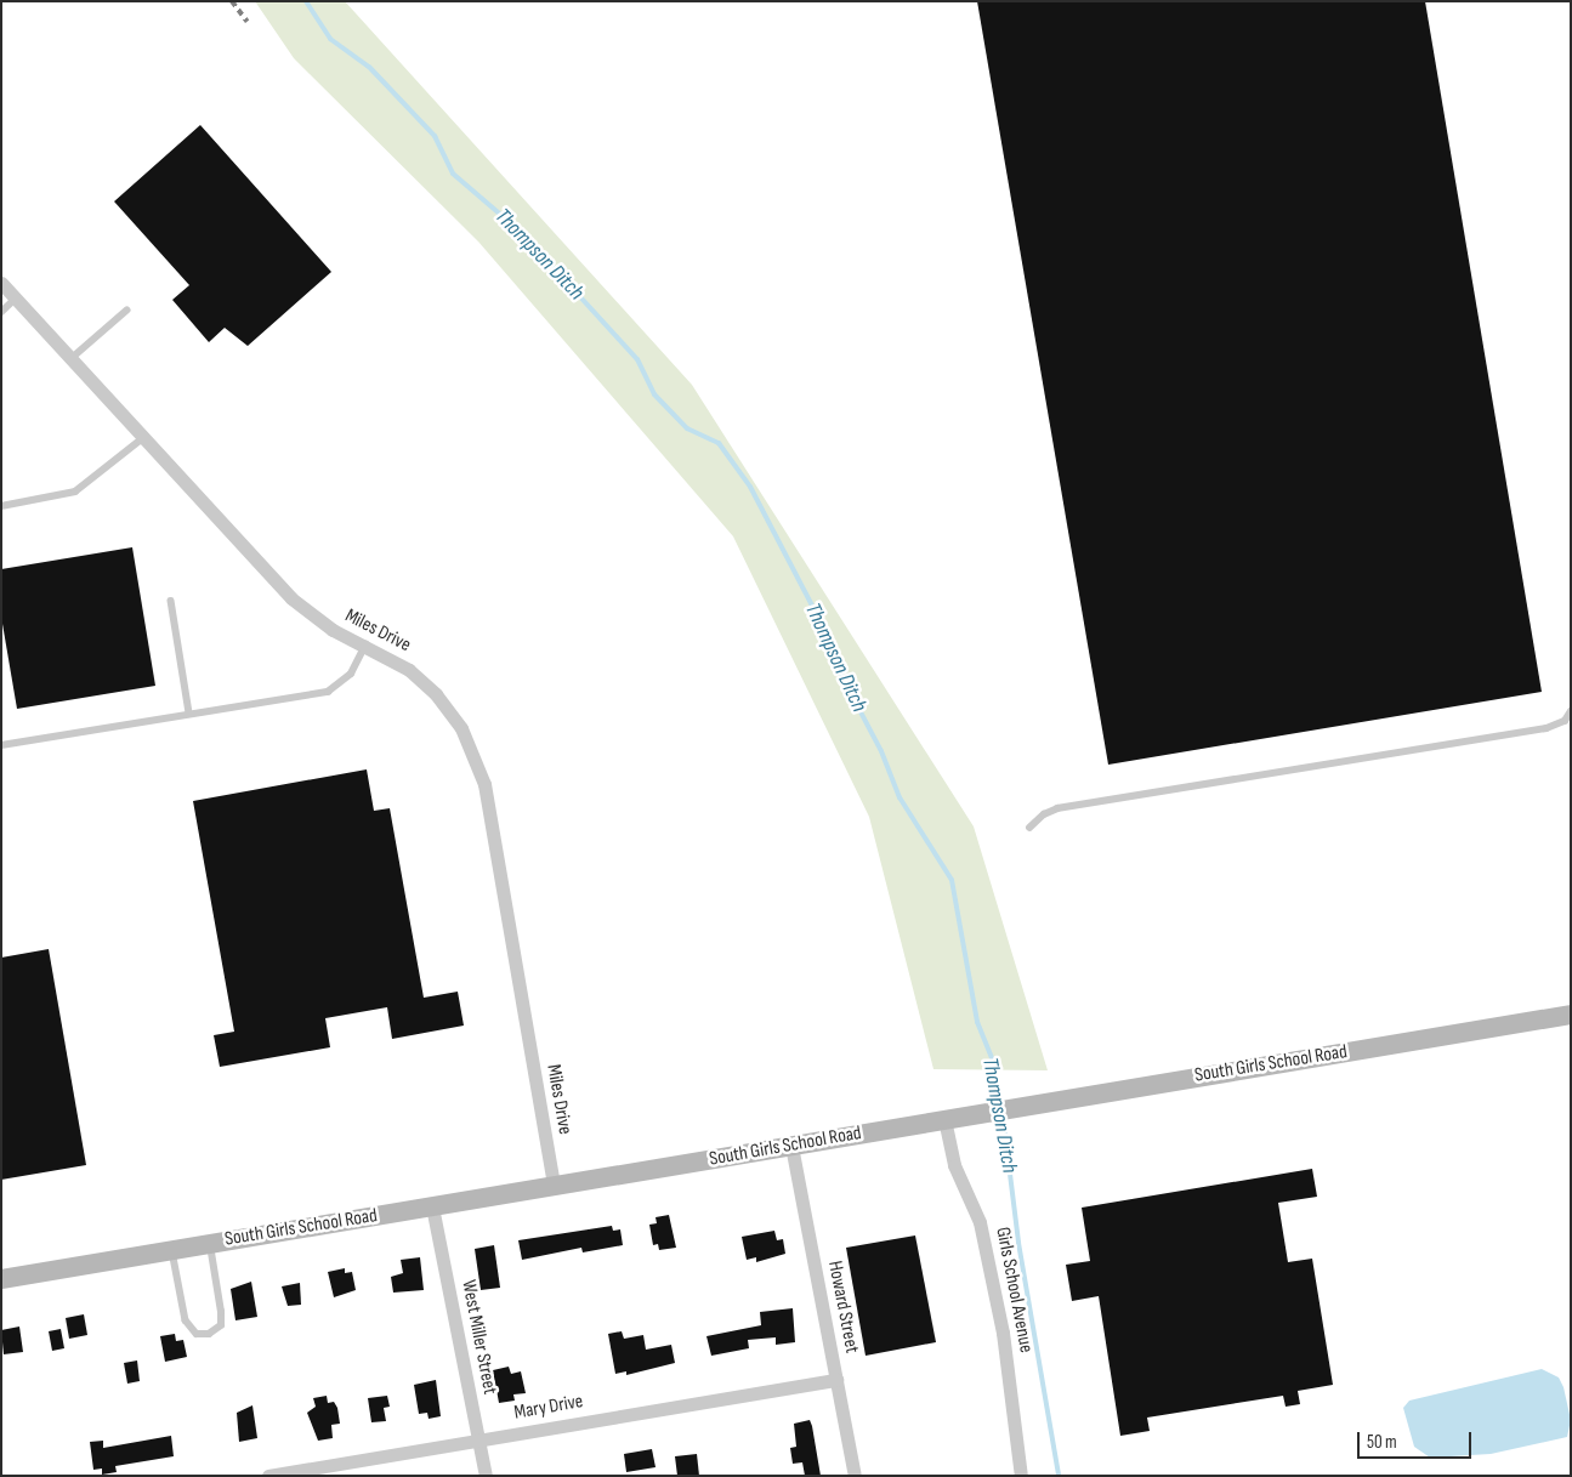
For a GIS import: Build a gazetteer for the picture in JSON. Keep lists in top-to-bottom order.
{
  "streets": {
    "main road": ["South Girls School Road"],
    "street": [
      "Miles Drive",
      "Girls School Avenue",
      "Howard Street",
      "West Miller Street",
      "Mary Drive"
    ]
  },
  "crossings": [
    ["Miles Drive", "South Girls School Road"],
    ["South Girls School Road", "Girls School Avenue"],
    ["South Girls School Road", "Howard Street"],
    ["South Girls School Road", "West Miller Street"],
    ["Howard Street", "Mary Drive"],
    ["West Miller Street", "Mary Drive"]
  ],
  "water": ["Thompson Ditch"],
  "scale_bar": "50 m"
}
